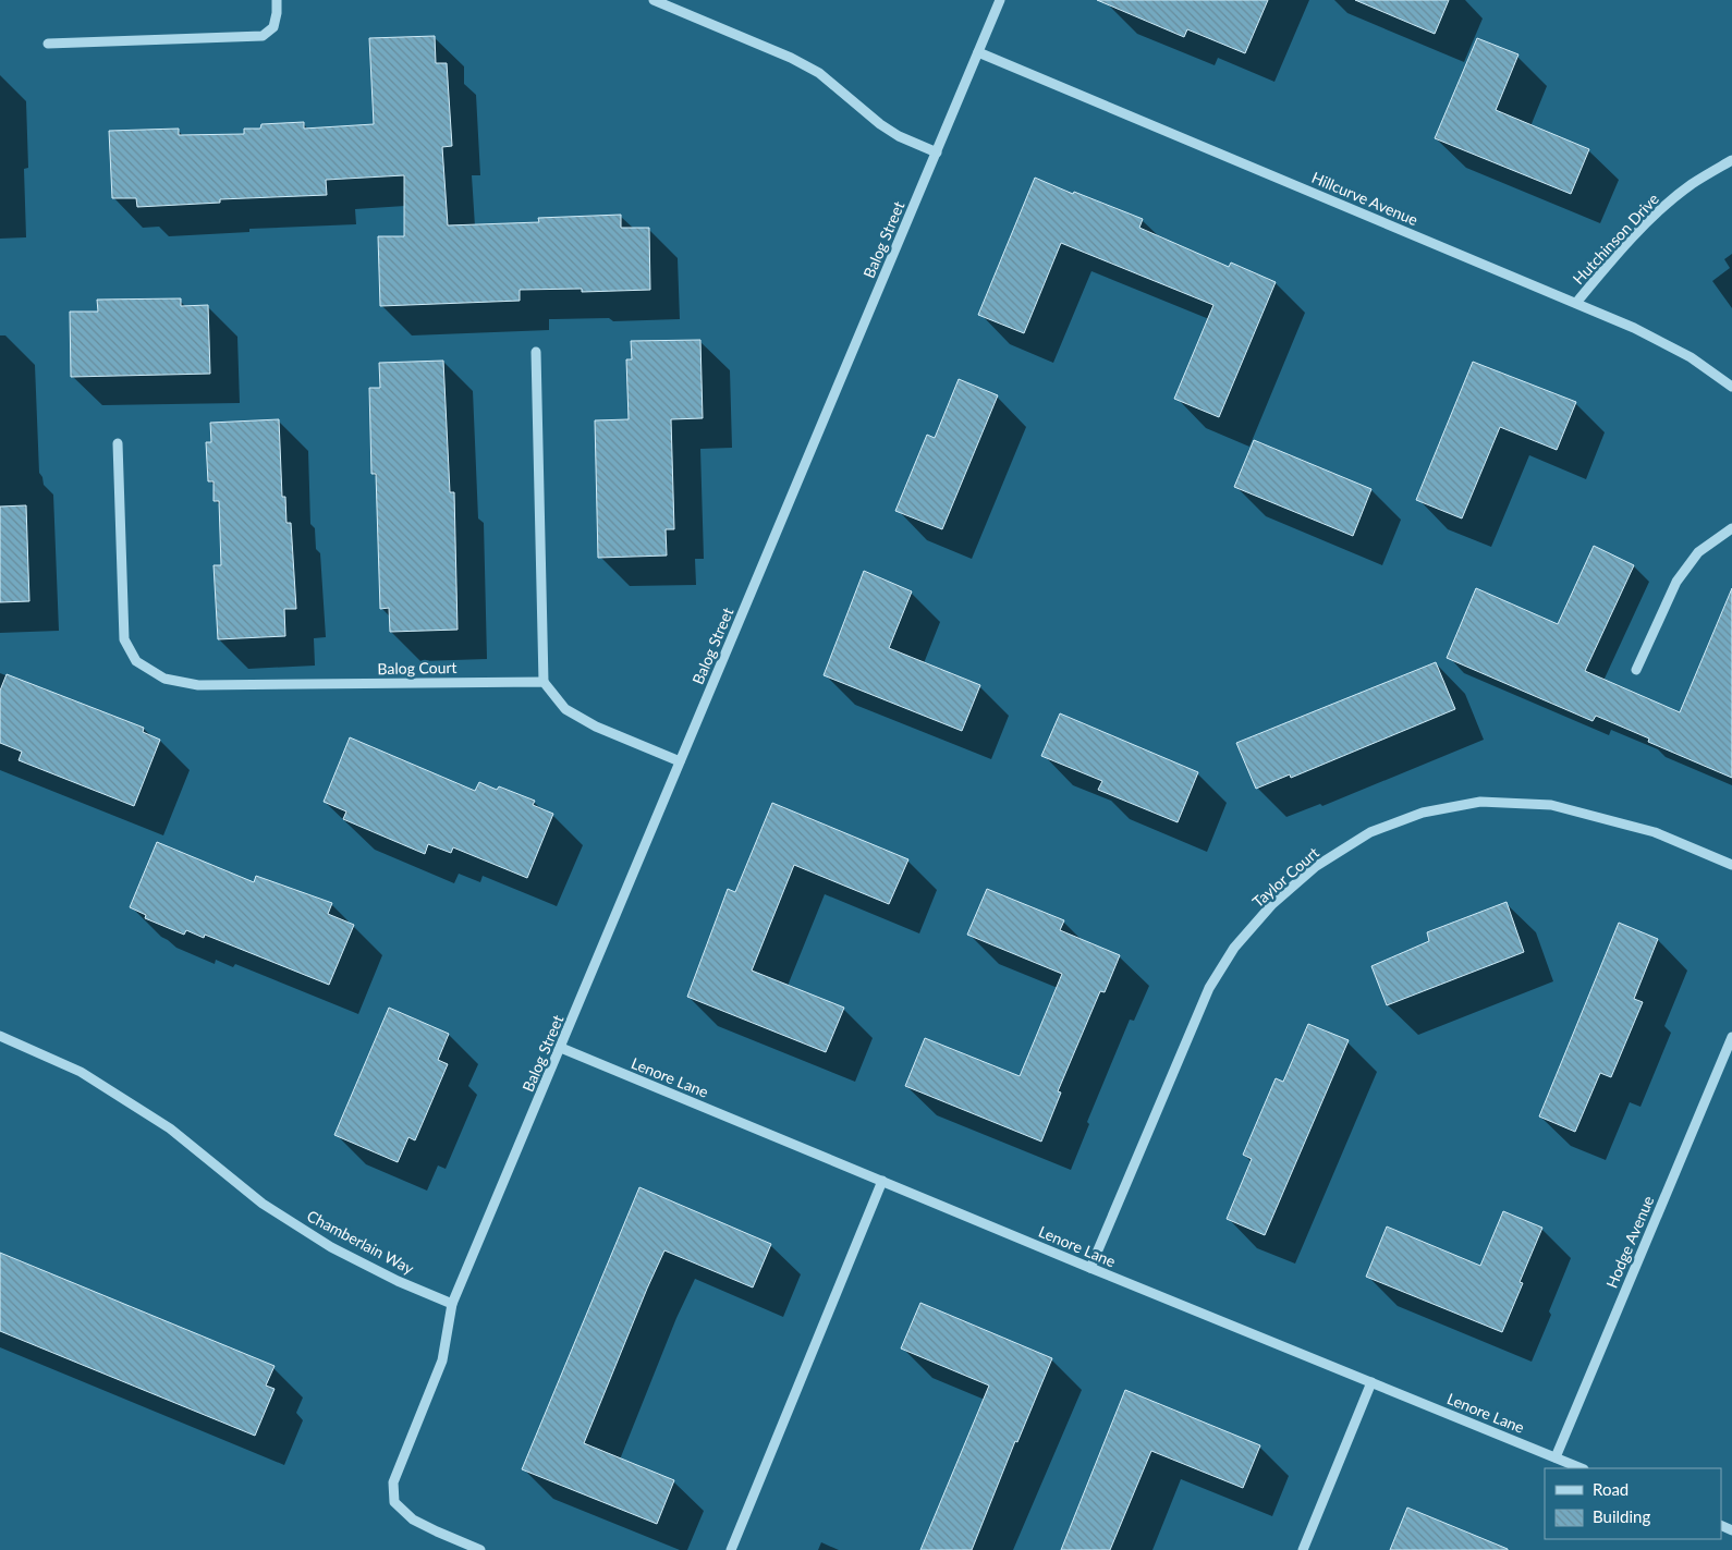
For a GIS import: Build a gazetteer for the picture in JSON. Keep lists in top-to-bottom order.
{
  "streets": {
    "street": [
      "Hillcurve Avenue",
      "Hutchinson Drive",
      "Balog Street",
      "Balog Court",
      "Taylor Court",
      "Lenore Lane",
      "Chamberlain Way",
      "Hodge Avenue"
    ]
  },
  "crossings": [
    ["Hillcurve Avenue", "Hutchinson Drive"],
    ["Hillcurve Avenue", "Balog Street"],
    ["Balog Street", "Lenore Lane"],
    ["Balog Street", "Chamberlain Way"],
    ["Taylor Court", "Lenore Lane"],
    ["Lenore Lane", "Hodge Avenue"]
  ],
  "legend": ["Road", "Building"]
}
